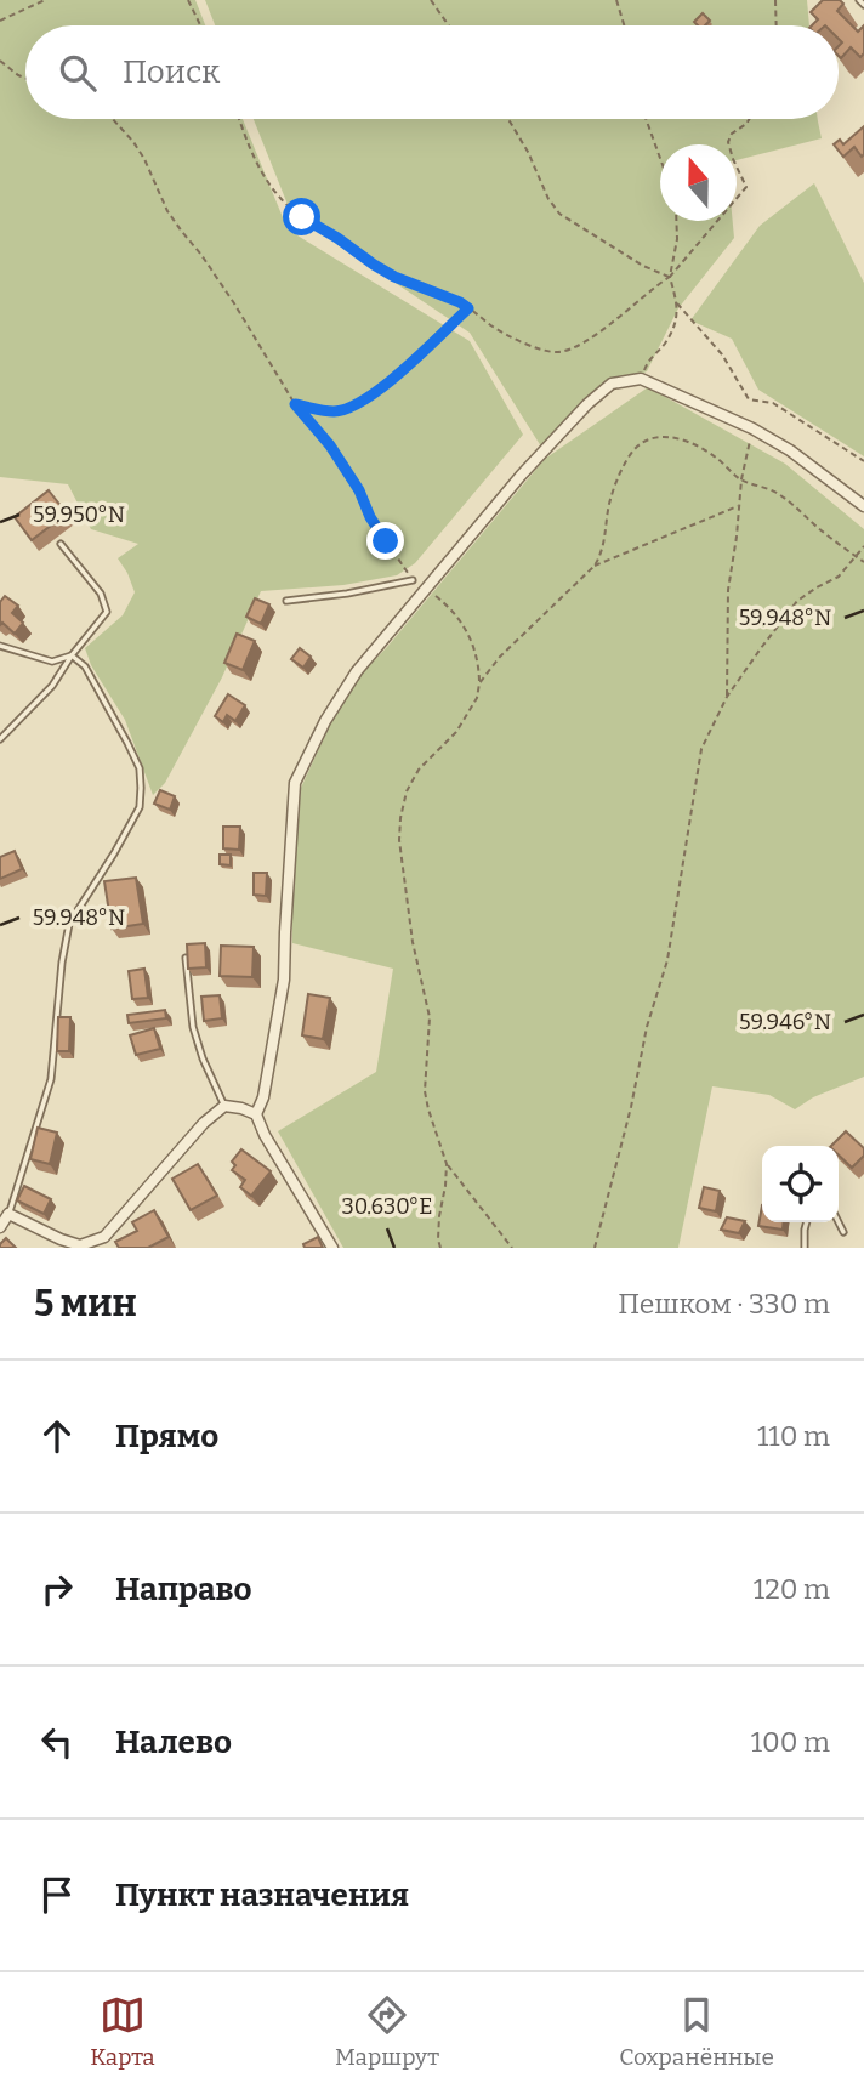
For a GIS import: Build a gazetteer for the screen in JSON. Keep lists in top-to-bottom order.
{
  "north": "top",
  "page": {
    "search": "Поиск",
    "heading": ["5 мин", "Пешком · 330 m"],
    "list": [
      ["Прямо", "110 m"],
      ["Направо", "120 m"],
      ["Налево", "100 m"],
      "Пункт назначения"
    ],
    "nav": ["Карта", "Маршрут", "Сохранённые"]
  },
  "coordinates": [
    "59.950°N",
    "59.948°N",
    "59.946°N",
    "30.630°E"
  ]
}
